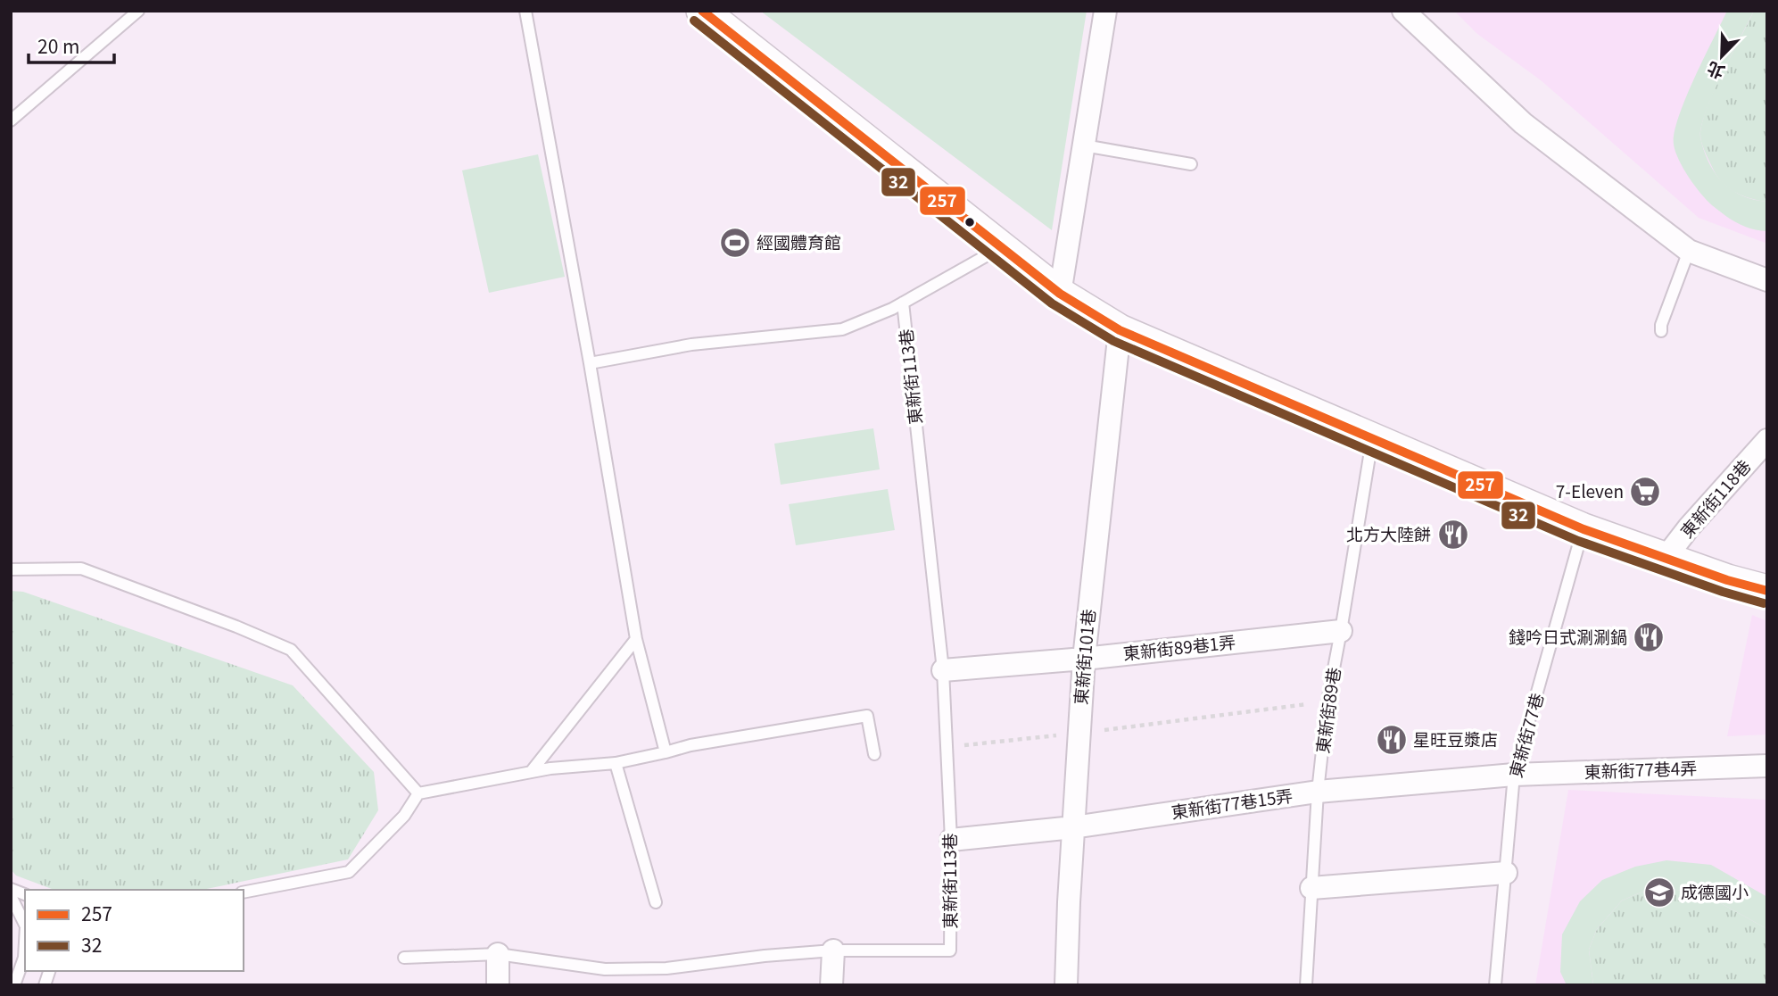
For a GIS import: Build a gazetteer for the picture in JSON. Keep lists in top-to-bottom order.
{
  "streets": {
    "street": [
      "東新街118巷",
      "東新街89巷1弄",
      "東新街101巷",
      "東新街77巷4弄",
      "東新街77巷15弄"
    ],
    "lane": ["東新街113巷", "東新街89巷", "東新街77巷"]
  },
  "crossings": [
    ["東新街113巷", "東新街89巷1弄"],
    ["東新街113巷", "東新街77巷15弄"],
    ["東新街89巷1弄", "東新街101巷"],
    ["東新街89巷1弄", "東新街89巷"],
    ["東新街101巷", "東新街77巷15弄"],
    ["東新街89巷", "東新街77巷15弄"],
    ["東新街77巷", "東新街77巷4弄"],
    ["東新街77巷", "東新街77巷15弄"],
    ["東新街77巷4弄", "東新街77巷15弄"]
  ],
  "places": {
    "sports": ["經國體育館"],
    "supermarket": ["7-Eleven"],
    "restaurant": ["北方大陸餅", "錢吟日式涮涮鍋", "星旺豆漿店"],
    "school or university": ["成德國小"]
  },
  "lines": ["transit line 257", "transit line 32"],
  "legend": ["257", "32"],
  "scale_bar": "20 m",
  "north": "bottom left"
}
